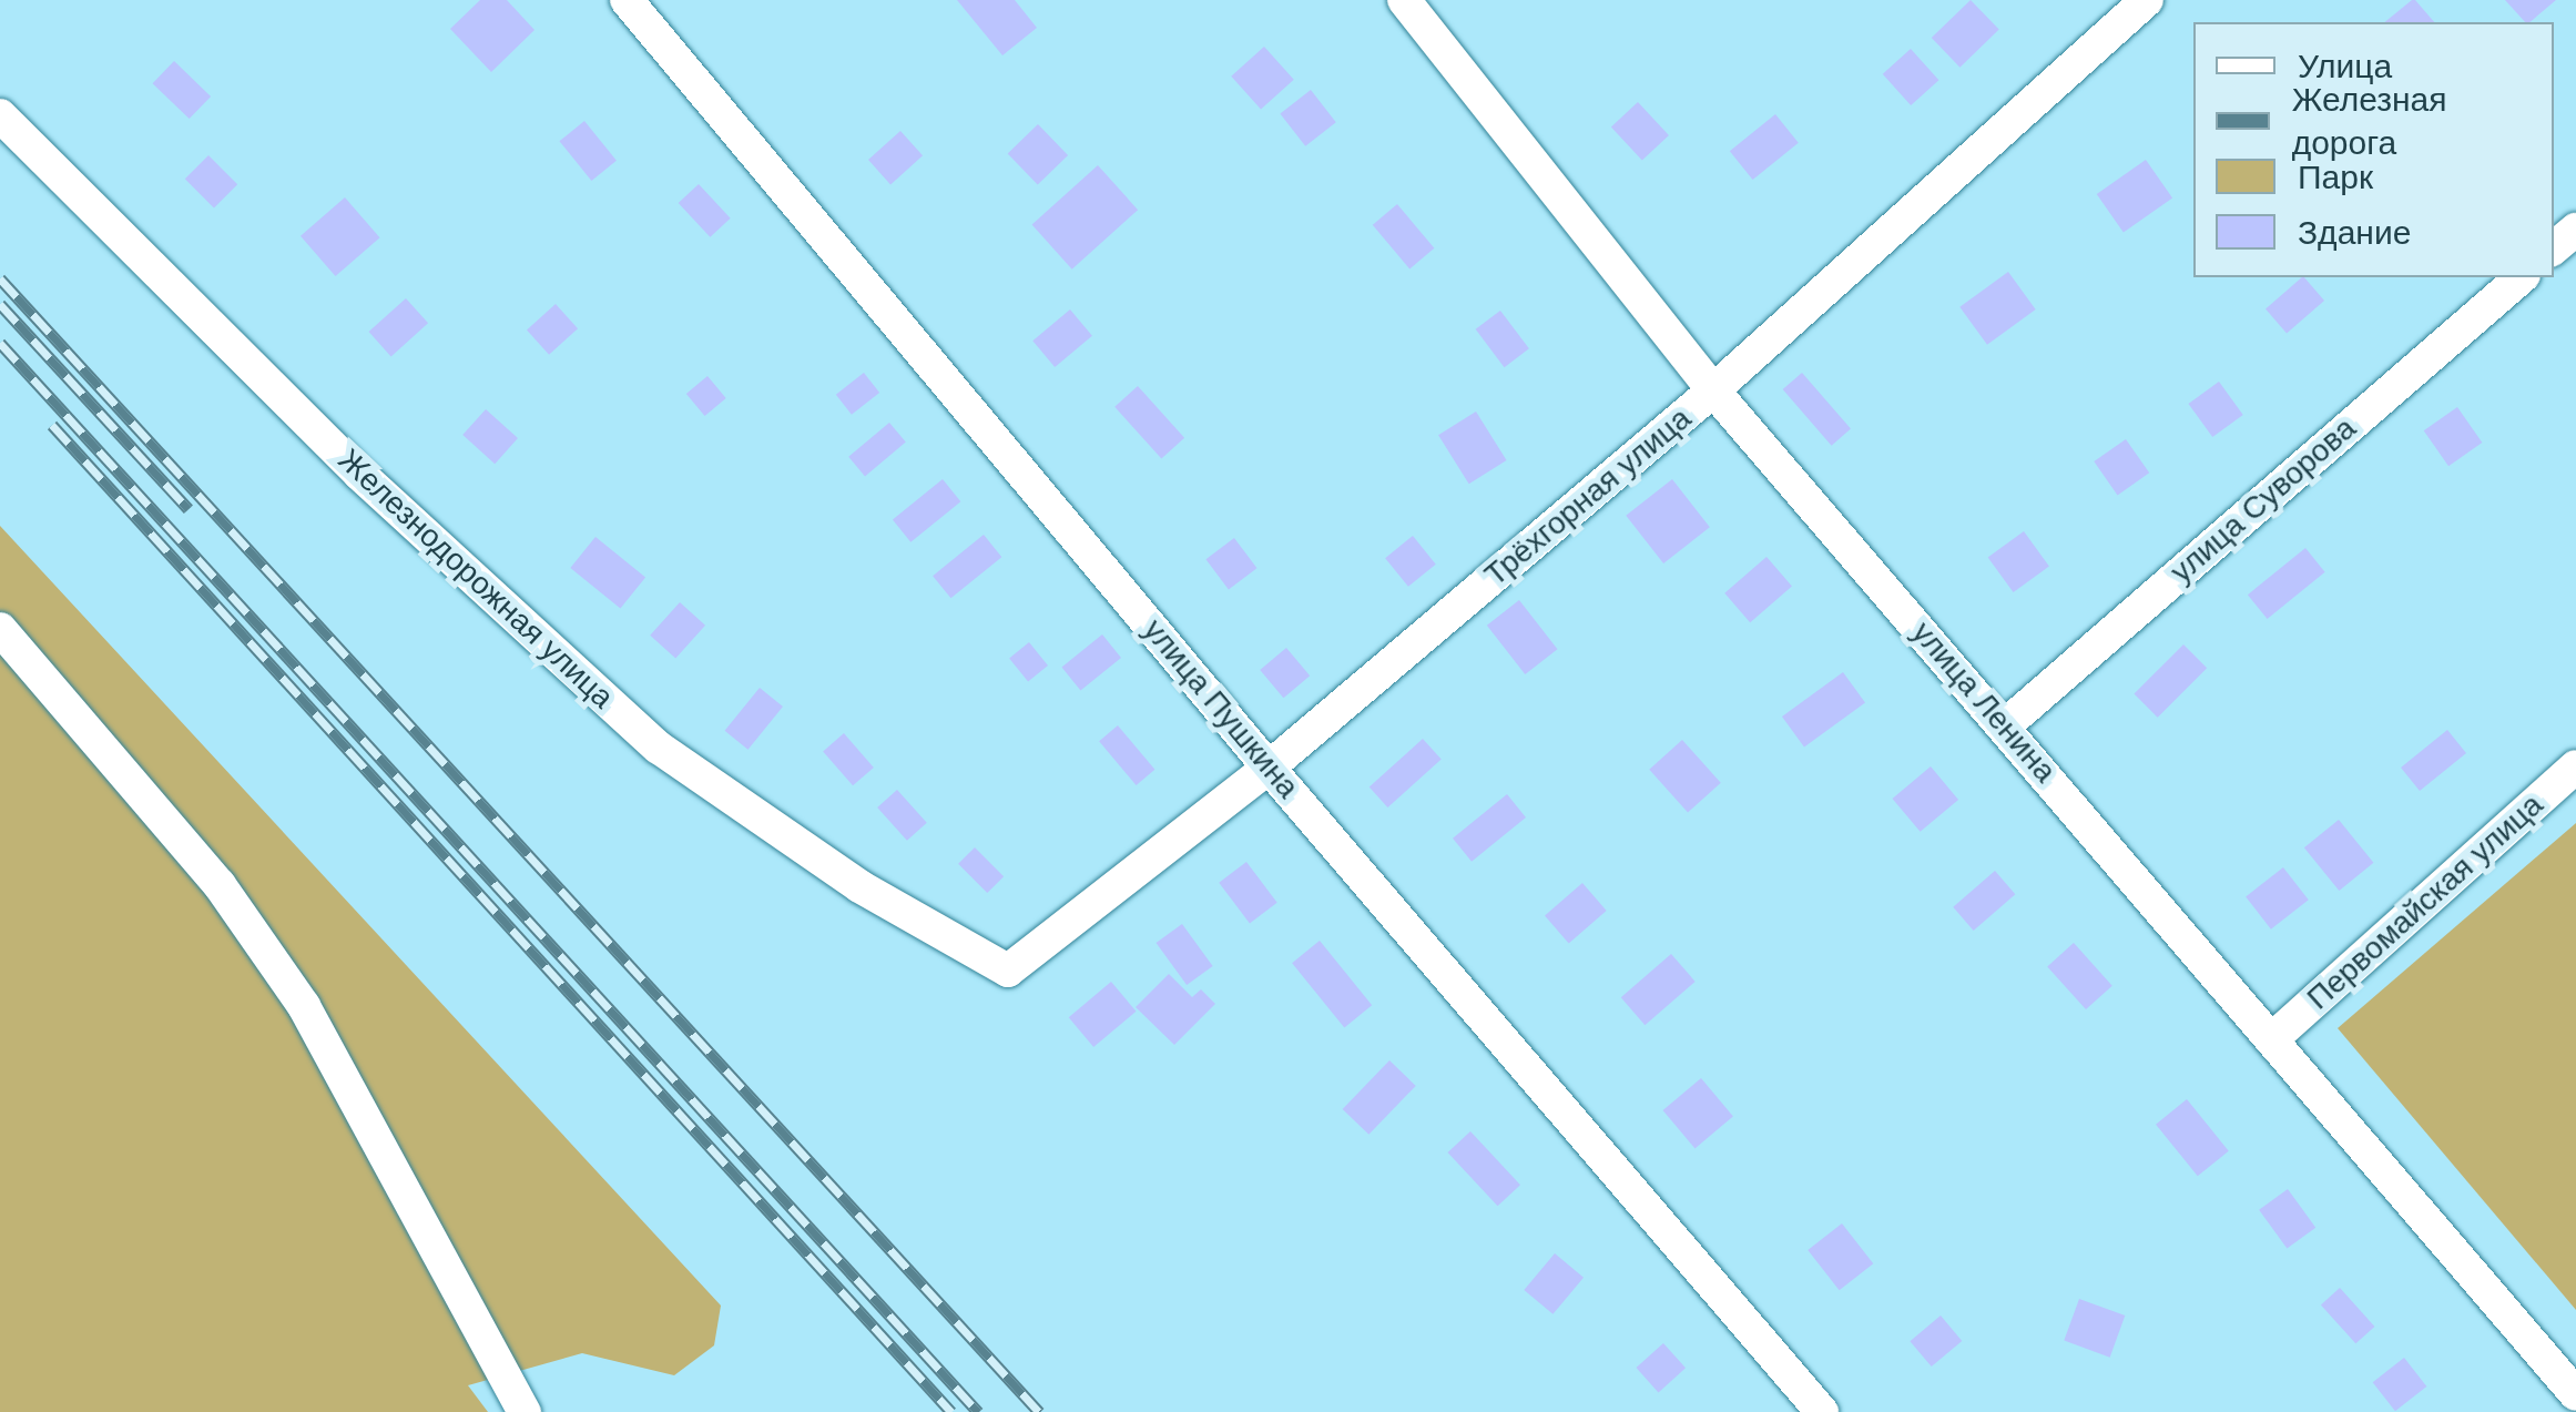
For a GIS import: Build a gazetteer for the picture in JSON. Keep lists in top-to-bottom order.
{
  "streets": {
    "street": [
      "Трёхгорная улица",
      "улица Суворова",
      "Железнодорожная улица",
      "улица Ленина",
      "улица Пушкина",
      "Первомайская улица"
    ]
  },
  "crossings": [
    ["Трёхгорная улица", "Железнодорожная улица"],
    ["Трёхгорная улица", "улица Ленина"],
    ["Трёхгорная улица", "улица Пушкина"],
    ["улица Суворова", "улица Ленина"],
    ["улица Ленина", "Первомайская улица"]
  ],
  "legend": [
    "Улица",
    "Железная дорога",
    "Парк",
    "Здание"
  ]
}
